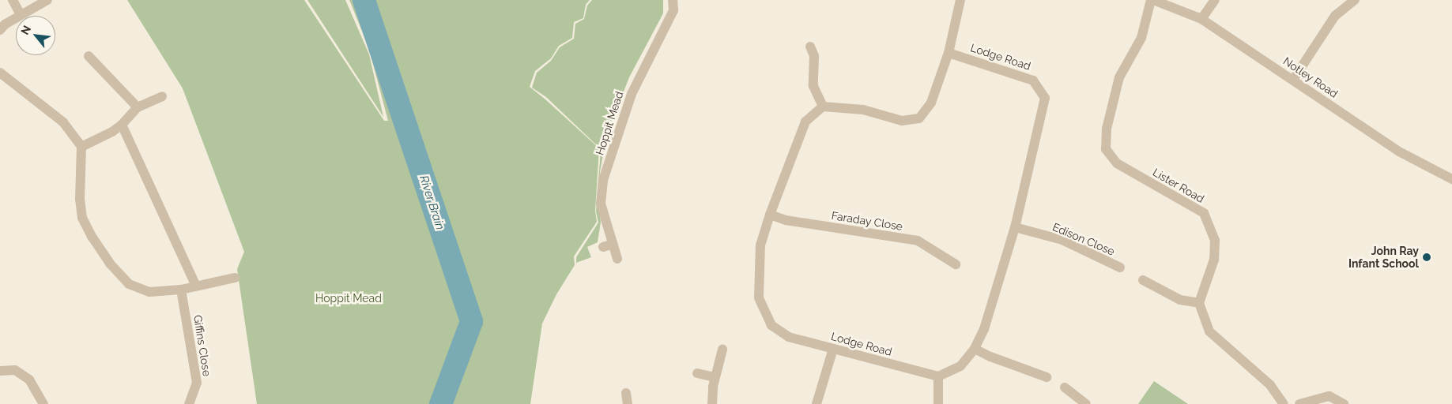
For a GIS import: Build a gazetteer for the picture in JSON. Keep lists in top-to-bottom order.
{
  "streets": {
    "street": [
      "Lodge Road",
      "Notley Road",
      "Hoppit Mead",
      "Lister Road",
      "Faraday Close",
      "Edison Close",
      "Giffins Close"
    ]
  },
  "crossings": [
    ["Lodge Road", "Faraday Close"],
    ["Lodge Road", "Edison Close"],
    ["Notley Road", "Lister Road"]
  ],
  "water": ["River Brain"],
  "parks": ["Hoppit Mead"],
  "places": ["John Ray Infant School"],
  "north": "top left"
}
